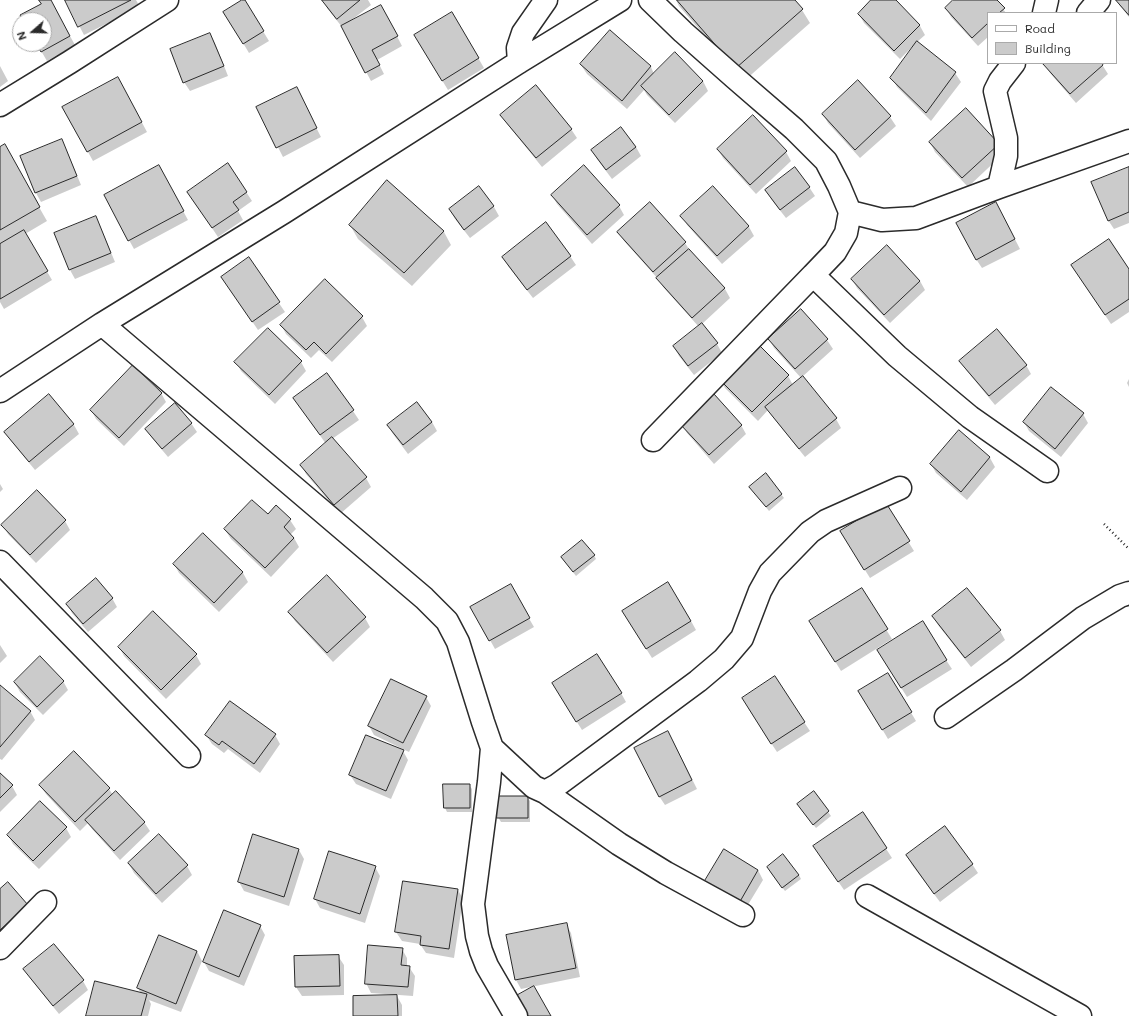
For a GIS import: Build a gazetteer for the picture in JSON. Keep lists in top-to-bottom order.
{
  "legend": ["Road", "Building"],
  "north": "left"
}
